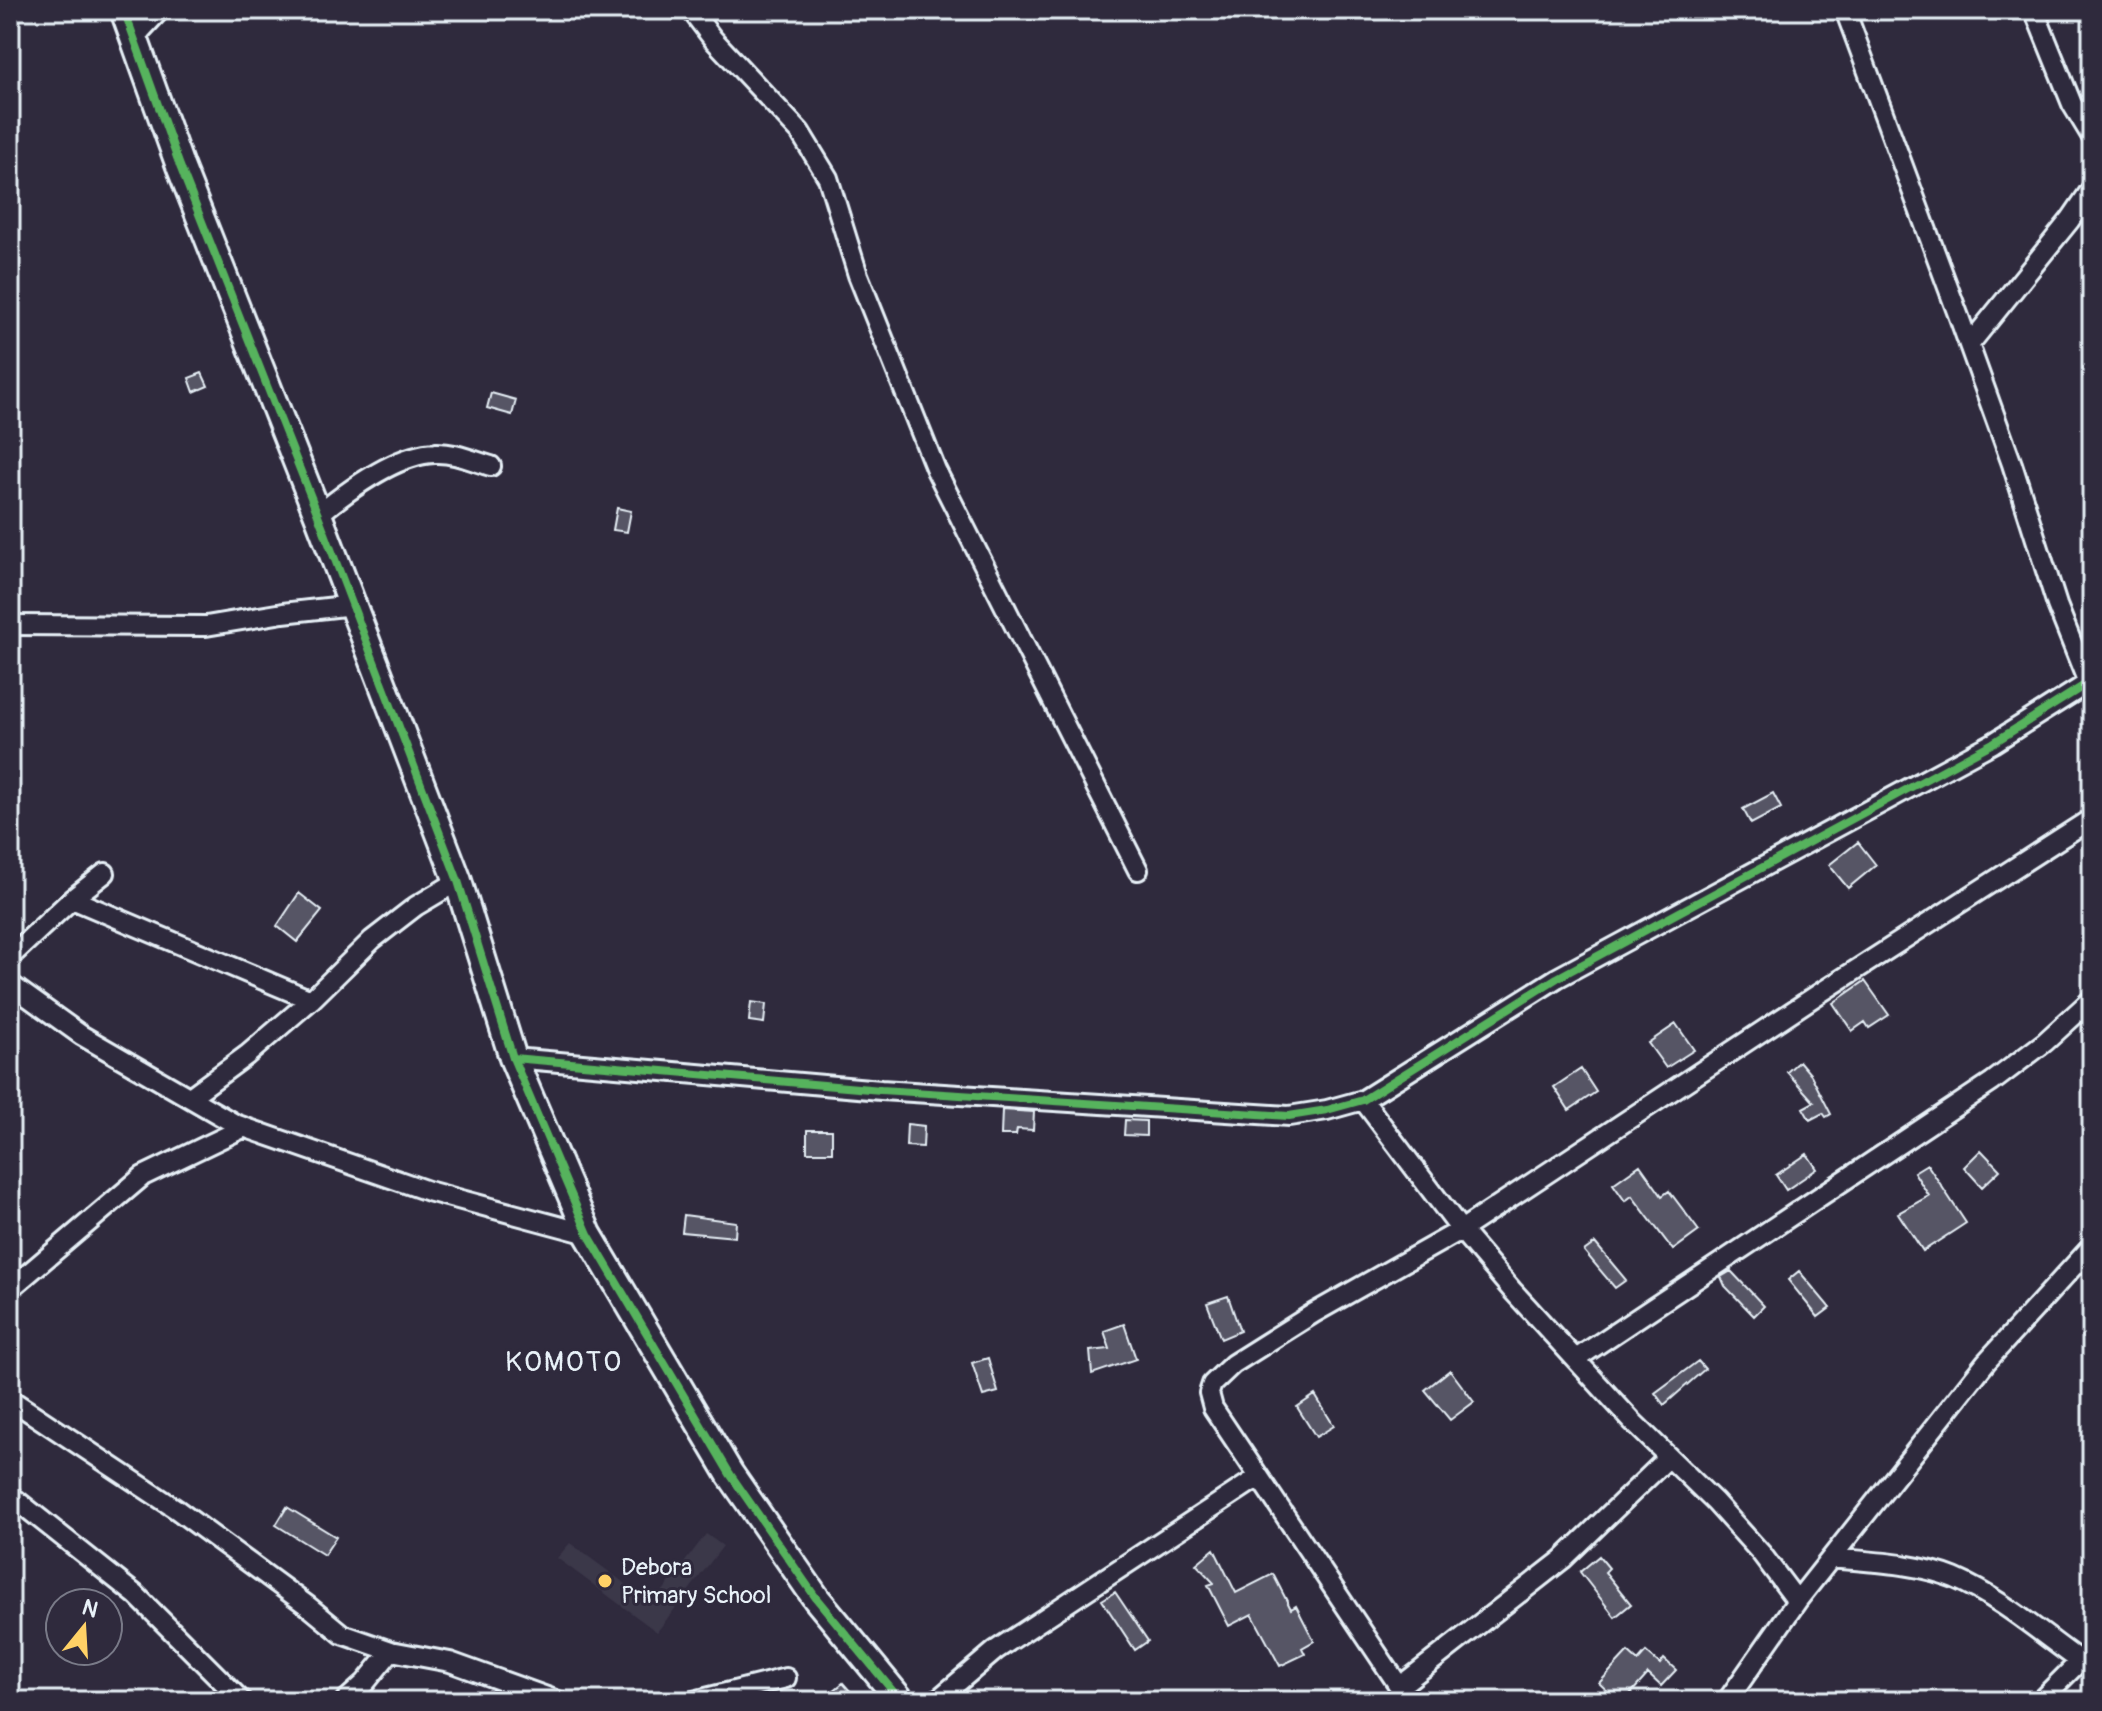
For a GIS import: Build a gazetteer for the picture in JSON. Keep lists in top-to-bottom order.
{
  "districts": ["KOMOTO"],
  "places": ["Debora Primary School"],
  "north": "top"
}
